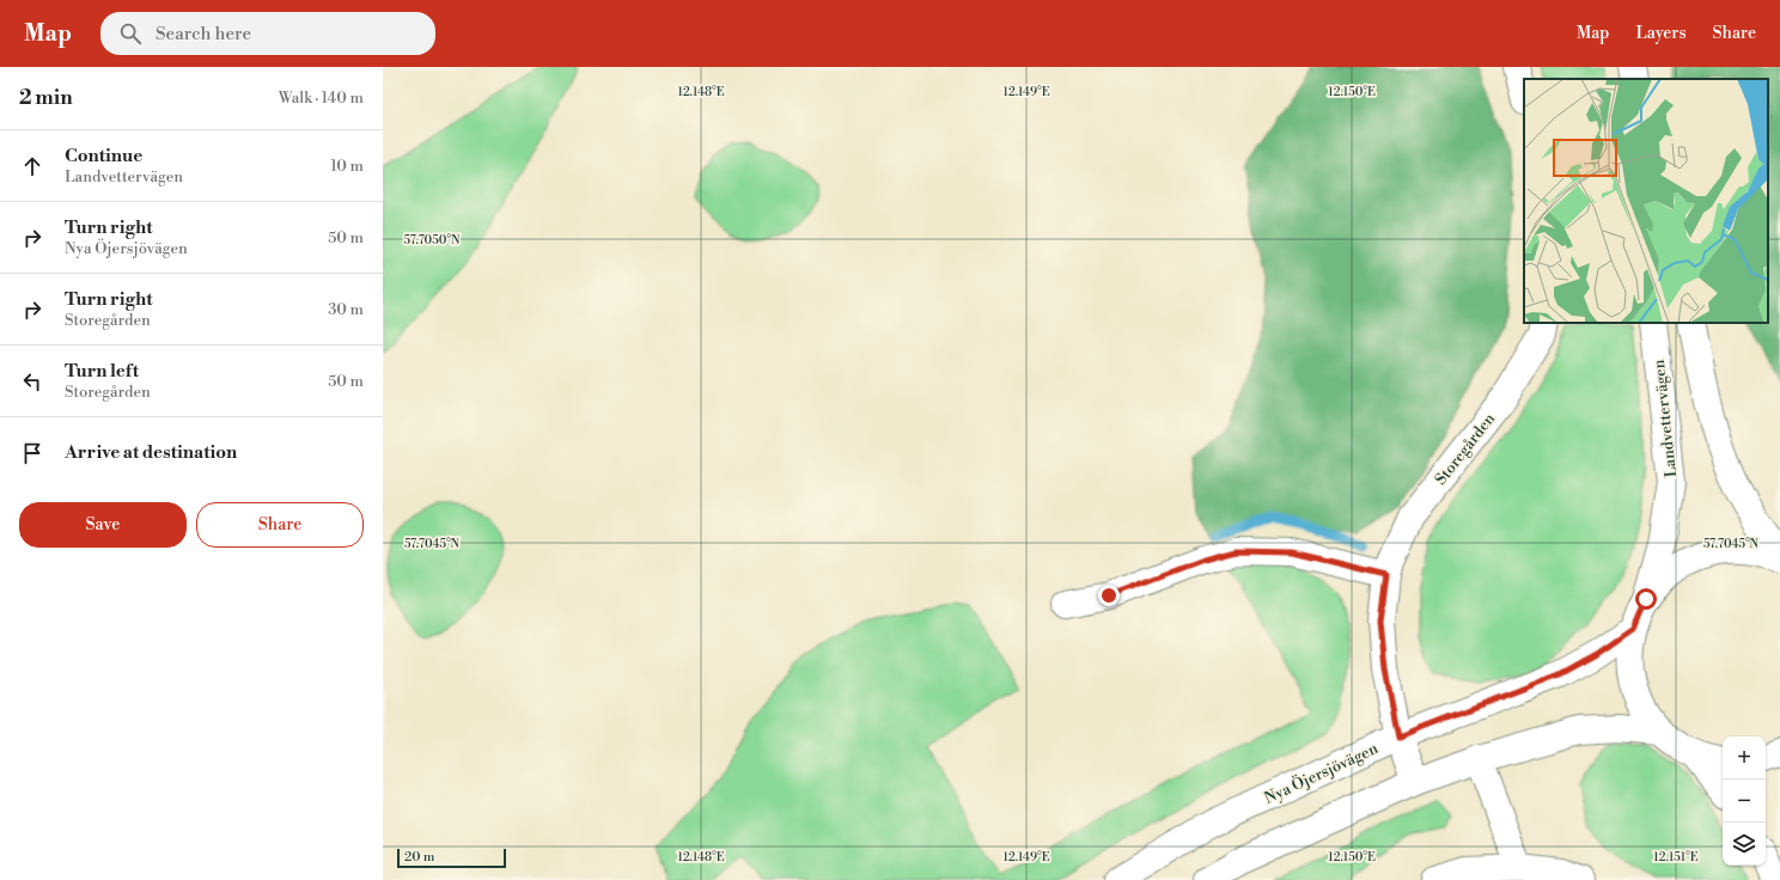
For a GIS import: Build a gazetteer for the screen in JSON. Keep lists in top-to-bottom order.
{
  "streets": {
    "street": ["Landvettervägen", "Storegården", "Nya Öjersjövägen"]
  },
  "crossings": [
    ["Landvettervägen", "Nya Öjersjövägen"],
    ["Storegården", "Nya Öjersjövägen"]
  ],
  "scale_bar": "20 m",
  "page": {
    "header": "Map",
    "search": "Search here",
    "nav": ["Map", "Layers", "Share"],
    "heading": ["2 min", "Walk · 140 m"],
    "list": [
      ["Continue", "Landvettervägen", "10 m"],
      ["Turn right", "Nya Öjersjövägen", "50 m"],
      ["Turn right", "Storegården", "30 m"],
      ["Turn left", "Storegården", "50 m"],
      "Arrive at destination"
    ],
    "buttons": ["Save", "Share"],
    "map_buttons": ["+", "−"],
    "scale": "20 m"
  },
  "coordinates": [
    "12.148°E",
    "12.149°E",
    "12.150°E",
    "57.7050°N",
    "57.7045°N",
    "12.151°E"
  ]
}
